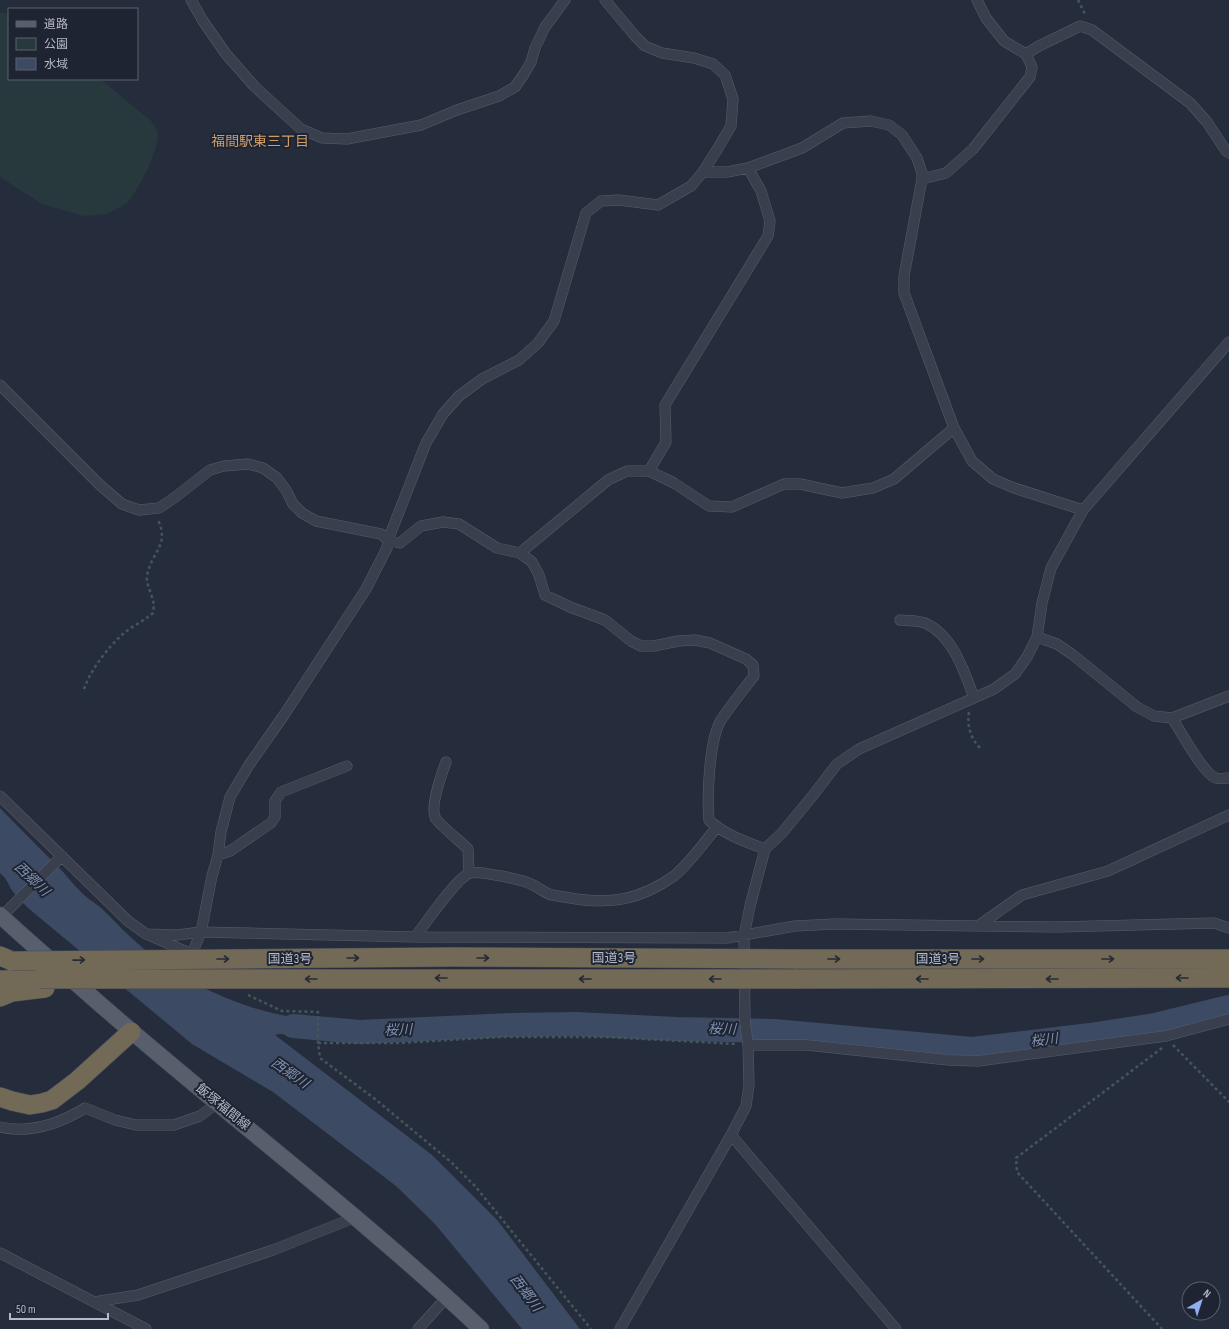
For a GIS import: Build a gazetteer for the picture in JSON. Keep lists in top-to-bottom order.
{
  "streets": {
    "highway": ["国道3号"],
    "main road": ["飯塚福間線"]
  },
  "districts": ["福間駅東三丁目"],
  "water": ["西郷川", "桜川"],
  "legend": ["道路", "公園", "水域"],
  "scale_bar": "50 m",
  "north": "top right"
}
